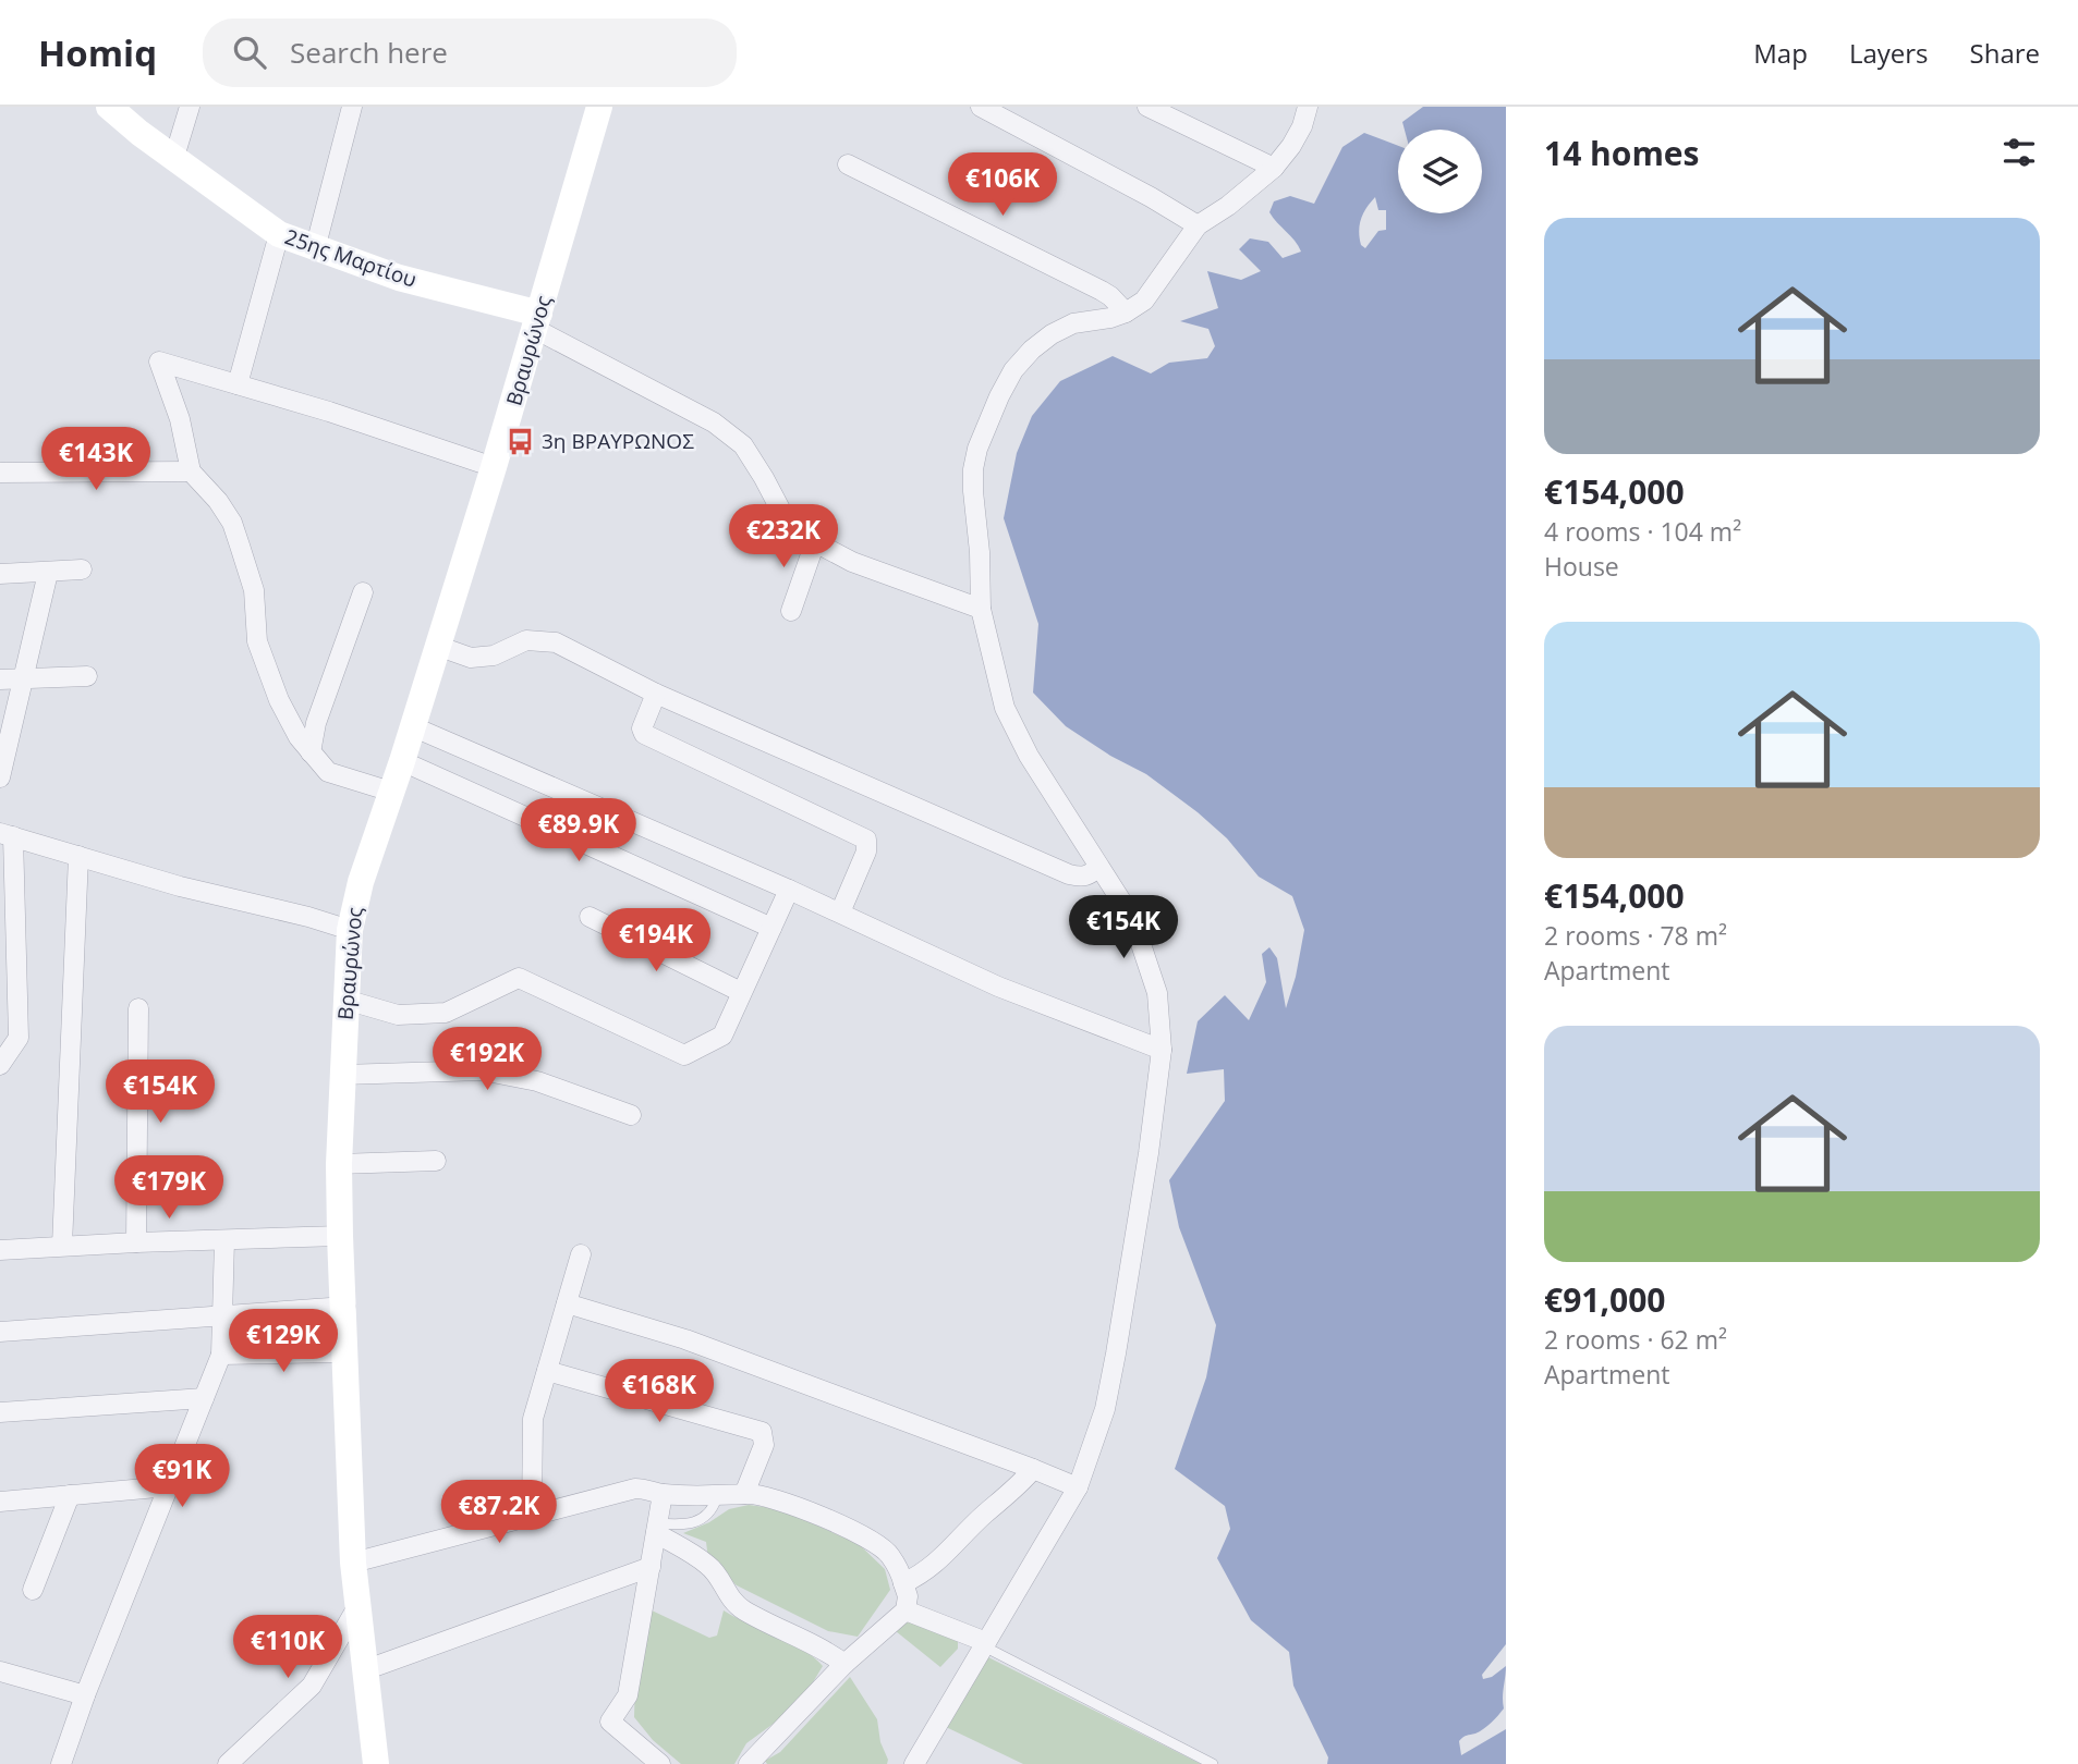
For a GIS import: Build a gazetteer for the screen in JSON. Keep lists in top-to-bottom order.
{
  "streets": {
    "main road": ["25ης Μαρτίου", "Βραυρώνος"]
  },
  "crossings": [
    ["25ης Μαρτίου", "Βραυρώνος"]
  ],
  "places": {
    "bus stop": ["3η ΒΡΑΥΡΩΝΟΣ"]
  },
  "page": {
    "header": "Homiq",
    "search": "Search here",
    "nav": ["Map", "Layers", "Share"],
    "heading": "14 homes",
    "price": [
      "€106K",
      "€143K",
      "€232K",
      "€89.9K",
      "€154K",
      "€194K",
      "€192K",
      "€154K",
      "€179K",
      "€129K",
      "€168K",
      "€91K",
      "€87.2K",
      "€110K"
    ],
    "list": [
      {
        "name": "€154,000",
        "note": "4 rooms · 104 m² · House"
      },
      {
        "name": "€154,000",
        "note": "2 rooms · 78 m² · Apartment"
      },
      {
        "name": "€91,000",
        "note": "2 rooms · 62 m² · Apartment"
      }
    ]
  }
}
